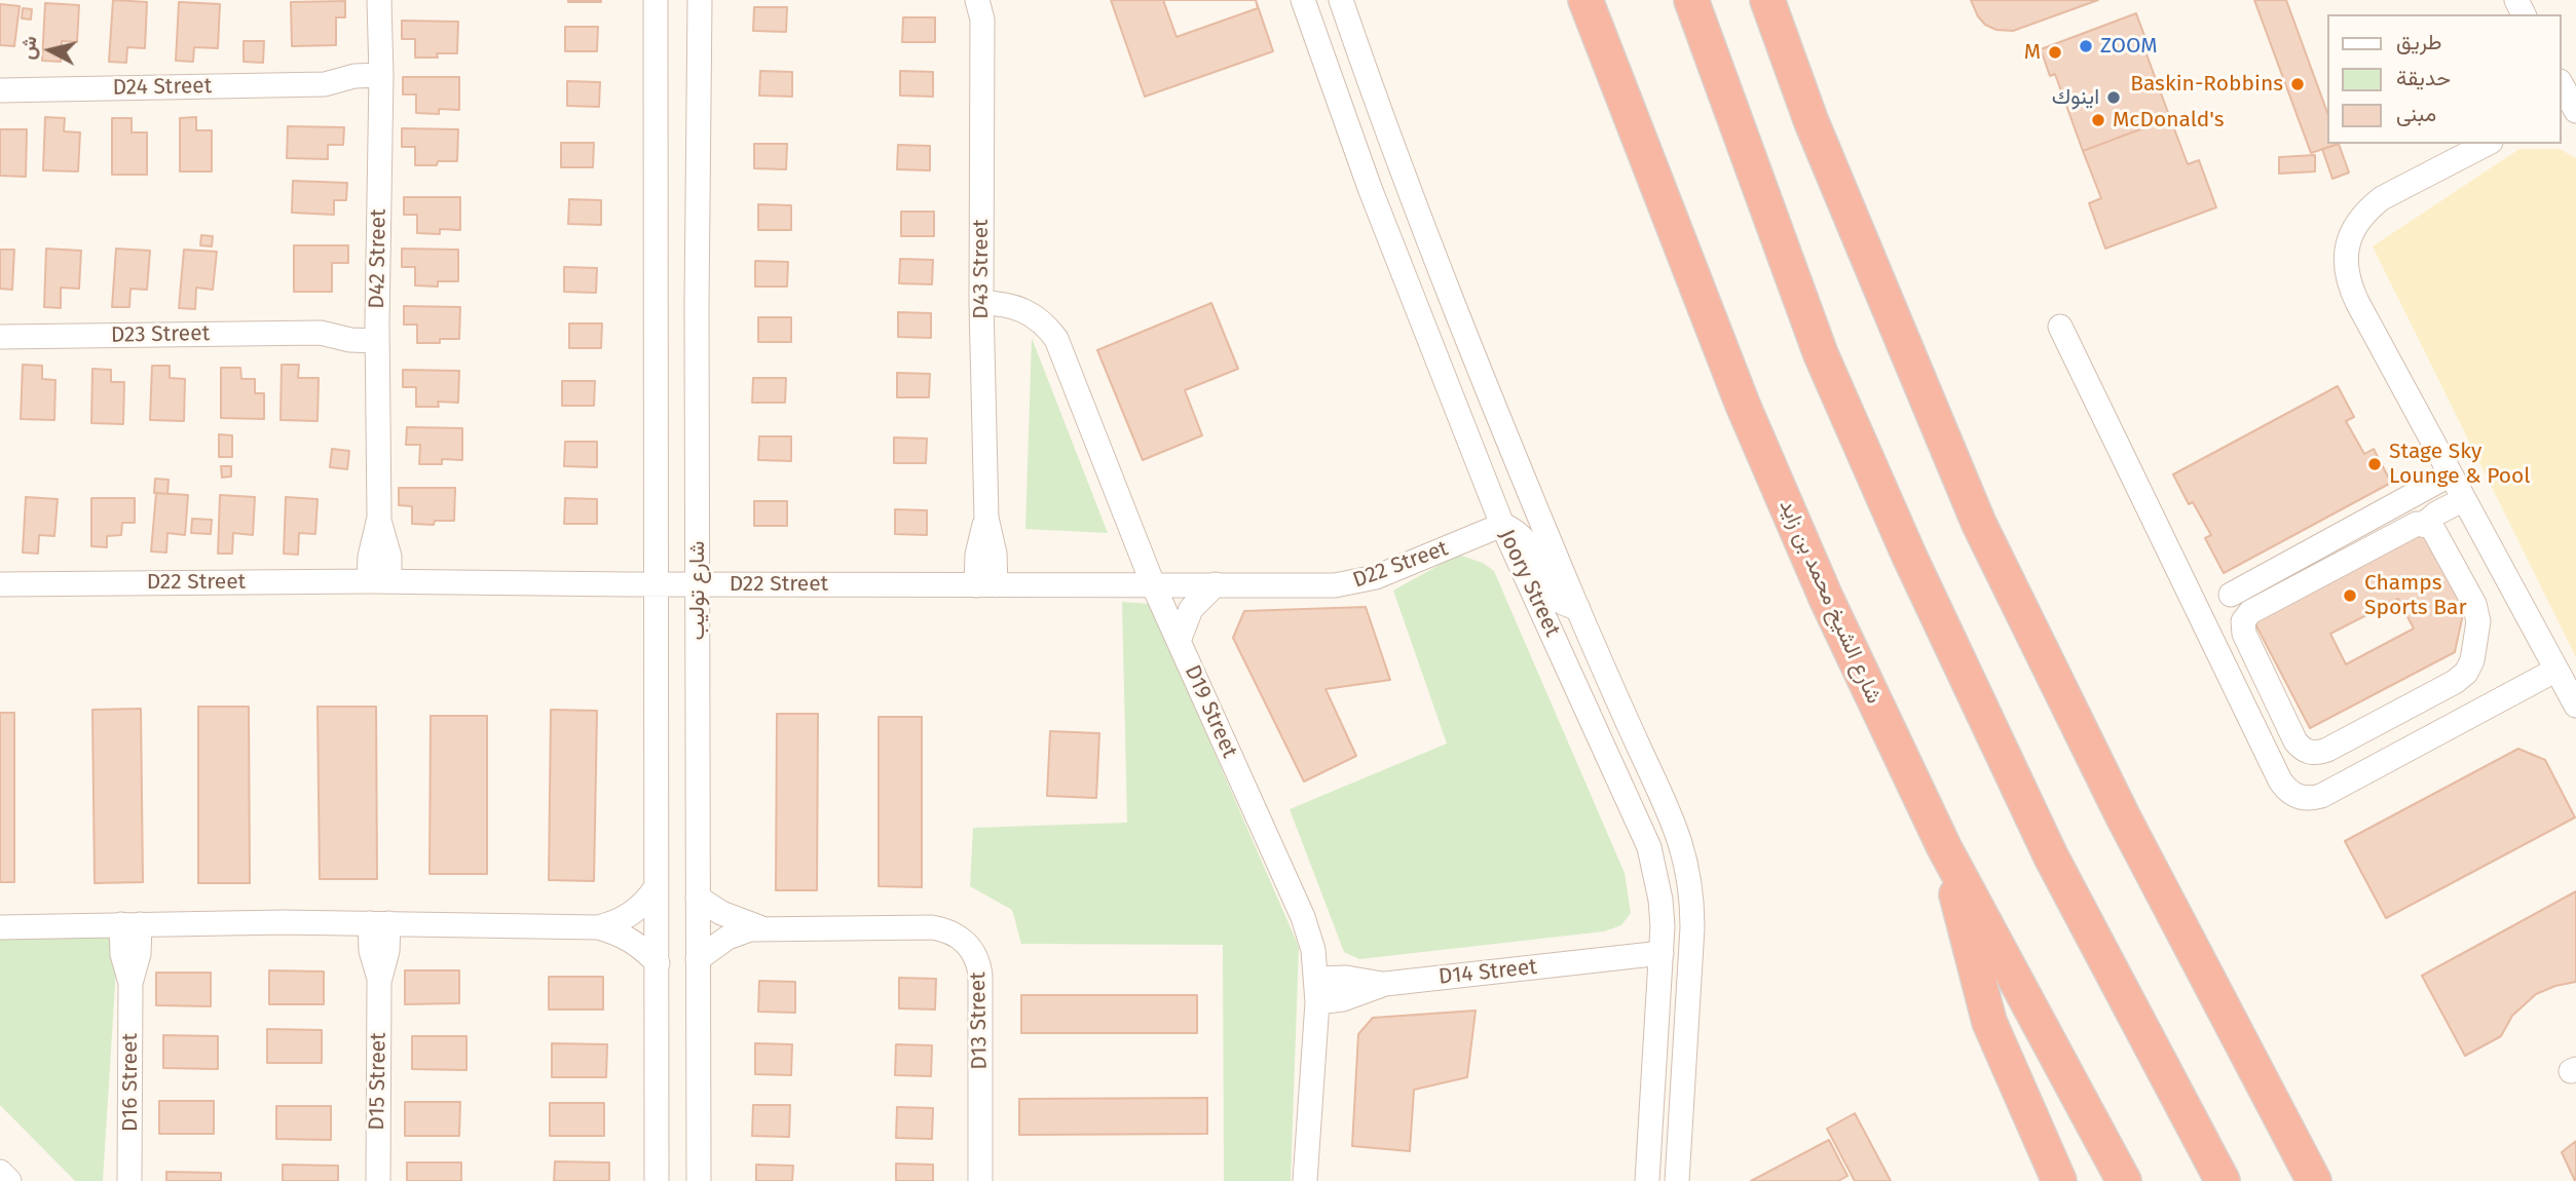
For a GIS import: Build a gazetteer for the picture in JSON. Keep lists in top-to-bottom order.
{
  "streets": {
    "highway": ["شارع الشيخ محمد بن زايد"],
    "street": [
      "D24 Street",
      "D42 Street",
      "D43 Street",
      "D23 Street",
      "D22 Street",
      "Joory Street",
      "شارع توليب",
      "D19 Street",
      "D14 Street",
      "D13 Street",
      "D15 Street",
      "D16 Street"
    ]
  },
  "crossings": [
    ["D24 Street", "D42 Street"],
    ["D42 Street", "D23 Street"],
    ["D42 Street", "D22 Street"],
    ["D43 Street", "D22 Street"],
    ["D43 Street", "D19 Street"],
    ["D22 Street", "Joory Street"],
    ["D22 Street", "شارع توليب"],
    ["D22 Street", "D19 Street"],
    ["Joory Street", "D14 Street"],
    ["شارع توليب", "D13 Street"],
    ["D19 Street", "D14 Street"]
  ],
  "places": [
    "ZOOM",
    "M",
    "Baskin-Robbins",
    "اينوك",
    "McDonald's",
    "Stage Sky Lounge & Pool",
    "Champs Sports Bar"
  ],
  "legend": ["طريق", "حديقة", "مبنى"],
  "north": "left"
}
